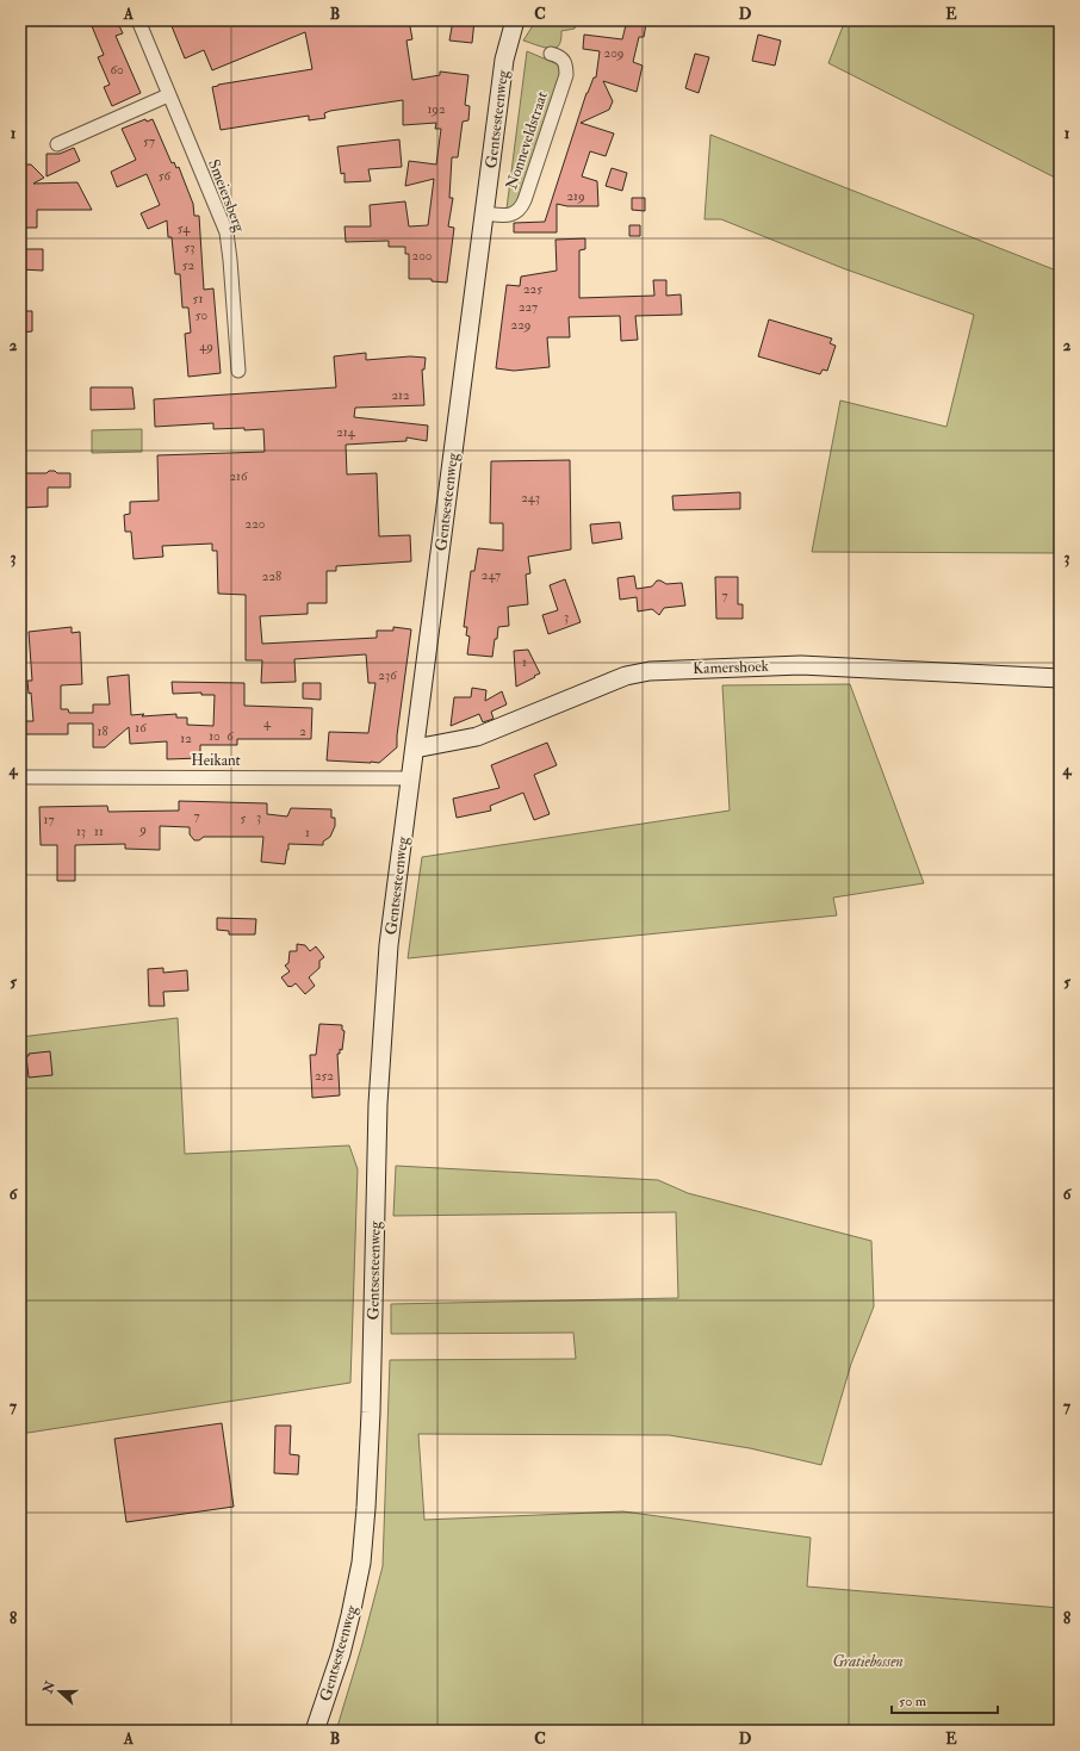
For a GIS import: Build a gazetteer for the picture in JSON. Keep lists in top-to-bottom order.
{
  "streets": {
    "main road": ["Gentsesteenweg", "Kamershoek"],
    "street": ["Nonneveldstraat", "Smeiersberg", "Heikant"]
  },
  "crossings": [
    ["Gentsesteenweg", "Nonneveldstraat"],
    ["Gentsesteenweg", "Kamershoek"],
    ["Gentsesteenweg", "Heikant"]
  ],
  "parks": ["Gratiebossen"],
  "house_numbers": [
    "209",
    "60",
    "192",
    "57",
    "56",
    "219",
    "54",
    "53",
    "200",
    "52",
    "225",
    "51",
    "227",
    "50",
    "229",
    "49",
    "212",
    "214",
    "216",
    "243",
    "220",
    "247",
    "228",
    "7",
    "3",
    "1",
    "236",
    "4",
    "16",
    "18",
    "2",
    "10",
    "6",
    "12",
    "7",
    "3",
    "5",
    "17",
    "9",
    "13",
    "11",
    "1",
    "252"
  ],
  "scale_bar": "50 m",
  "north": "left",
  "grid": {
    "columns": [
      "A",
      "B",
      "C",
      "D",
      "E"
    ],
    "rows": [
      "1",
      "2",
      "3",
      "4",
      "5",
      "6",
      "7",
      "8"
    ]
  }
}
